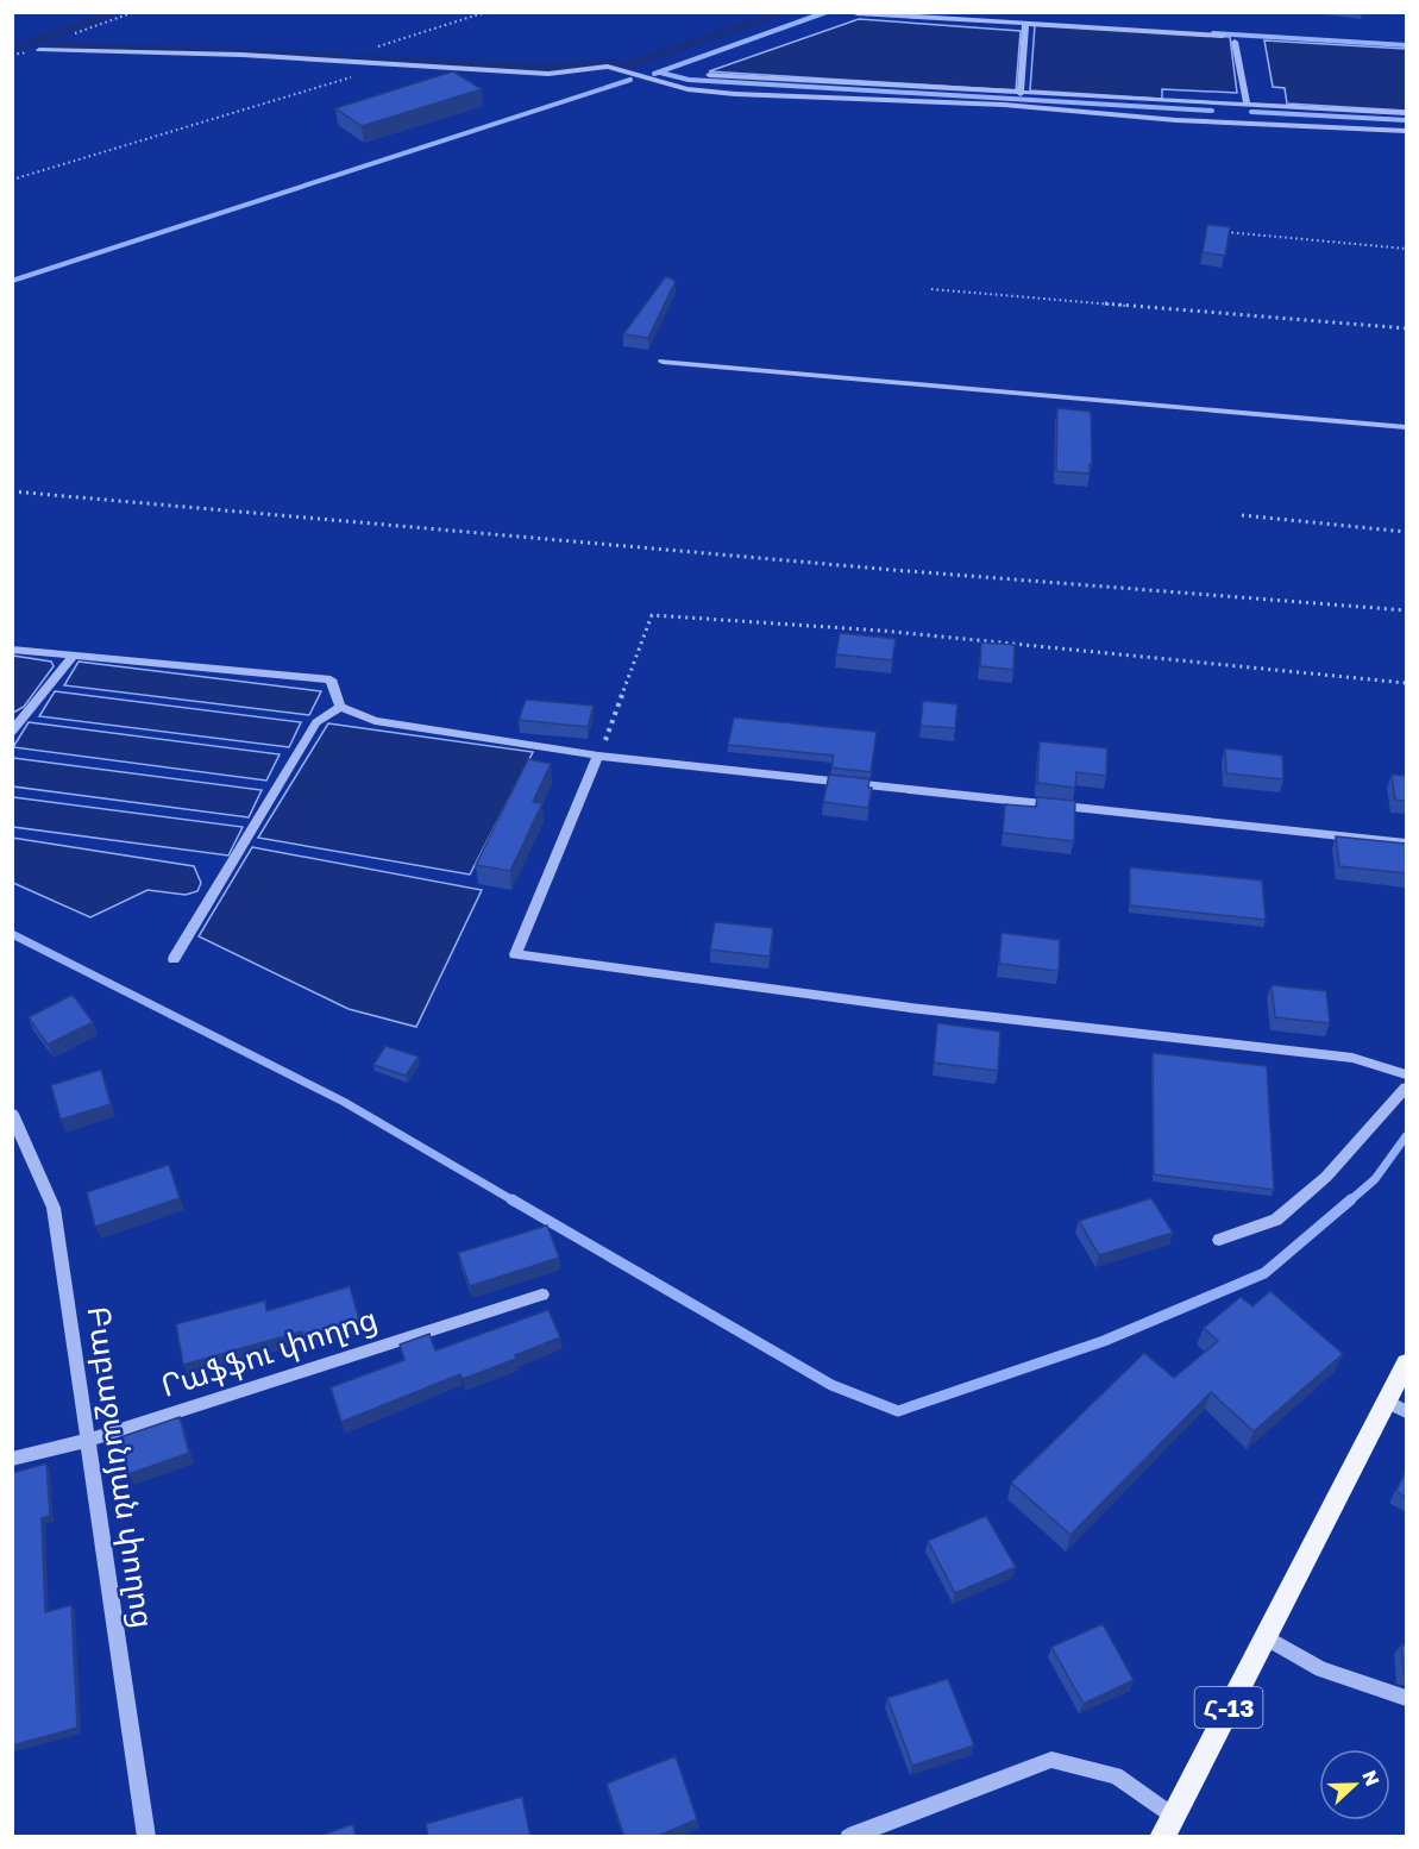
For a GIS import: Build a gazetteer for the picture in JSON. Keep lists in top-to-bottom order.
{
  "streets": {
    "main road": ["Հ-13"],
    "street": ["Րաֆֆու փողոց", "Բաբաջանյան փողոց"]
  },
  "crossings": [
    ["Րաֆֆու փողոց", "Բաբաջանյան փողոց"]
  ],
  "north": "right"
}
